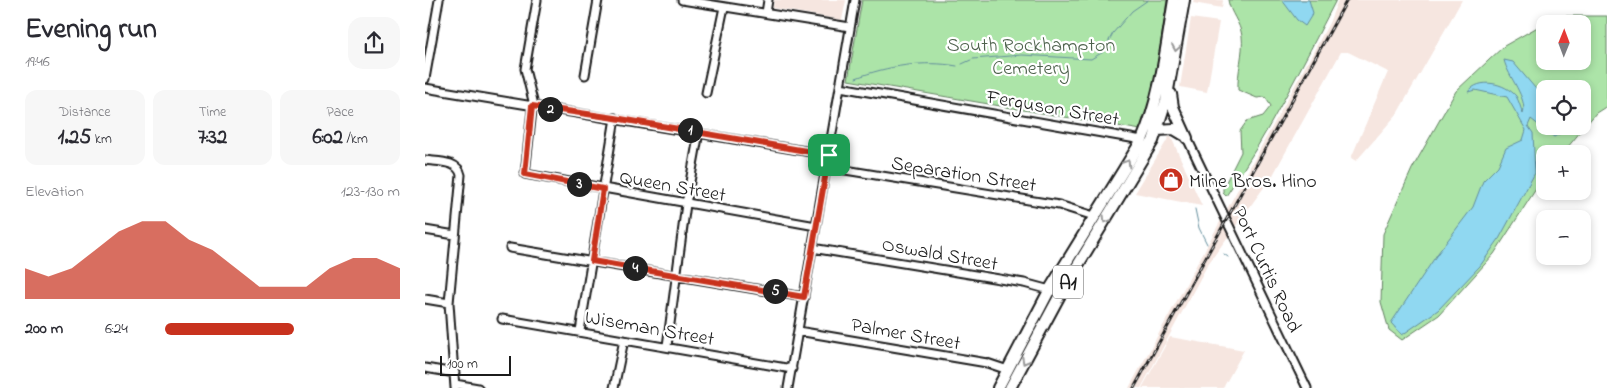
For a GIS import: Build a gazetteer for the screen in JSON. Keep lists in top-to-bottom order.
{
  "streets": {
    "highway": ["A1"],
    "street": [
      "Ferguson Street",
      "Separation Street",
      "Queen Street",
      "Oswald Street",
      "Port Curtis Road",
      "Wiseman Street",
      "Palmer Street"
    ]
  },
  "crossings": [
    ["Ferguson Street", "A1"],
    ["Separation Street", "A1"],
    ["Oswald Street", "A1"],
    ["A1", "Palmer Street"]
  ],
  "parks": ["South Rockhampton Cemetery"],
  "places": {
    "shop": ["Milne Bros. Hino"]
  },
  "scale_bar": "100 m",
  "north": "top",
  "page": {
    "heading": ["Evening run", "19:46"],
    "map_buttons": ["+", "−"],
    "stats": [
      ["Distance", "1.25 km"],
      ["Time", "7:32"],
      ["Pace", "6:02 /km"]
    ],
    "pins": [
      "2",
      "1",
      "3",
      "4",
      "5"
    ],
    "chart": ["Elevation", "123–130 m"],
    "list": [
      {
        "name": "200 m",
        "note": "6:24"
      }
    ],
    "scale": "100 m"
  }
}
